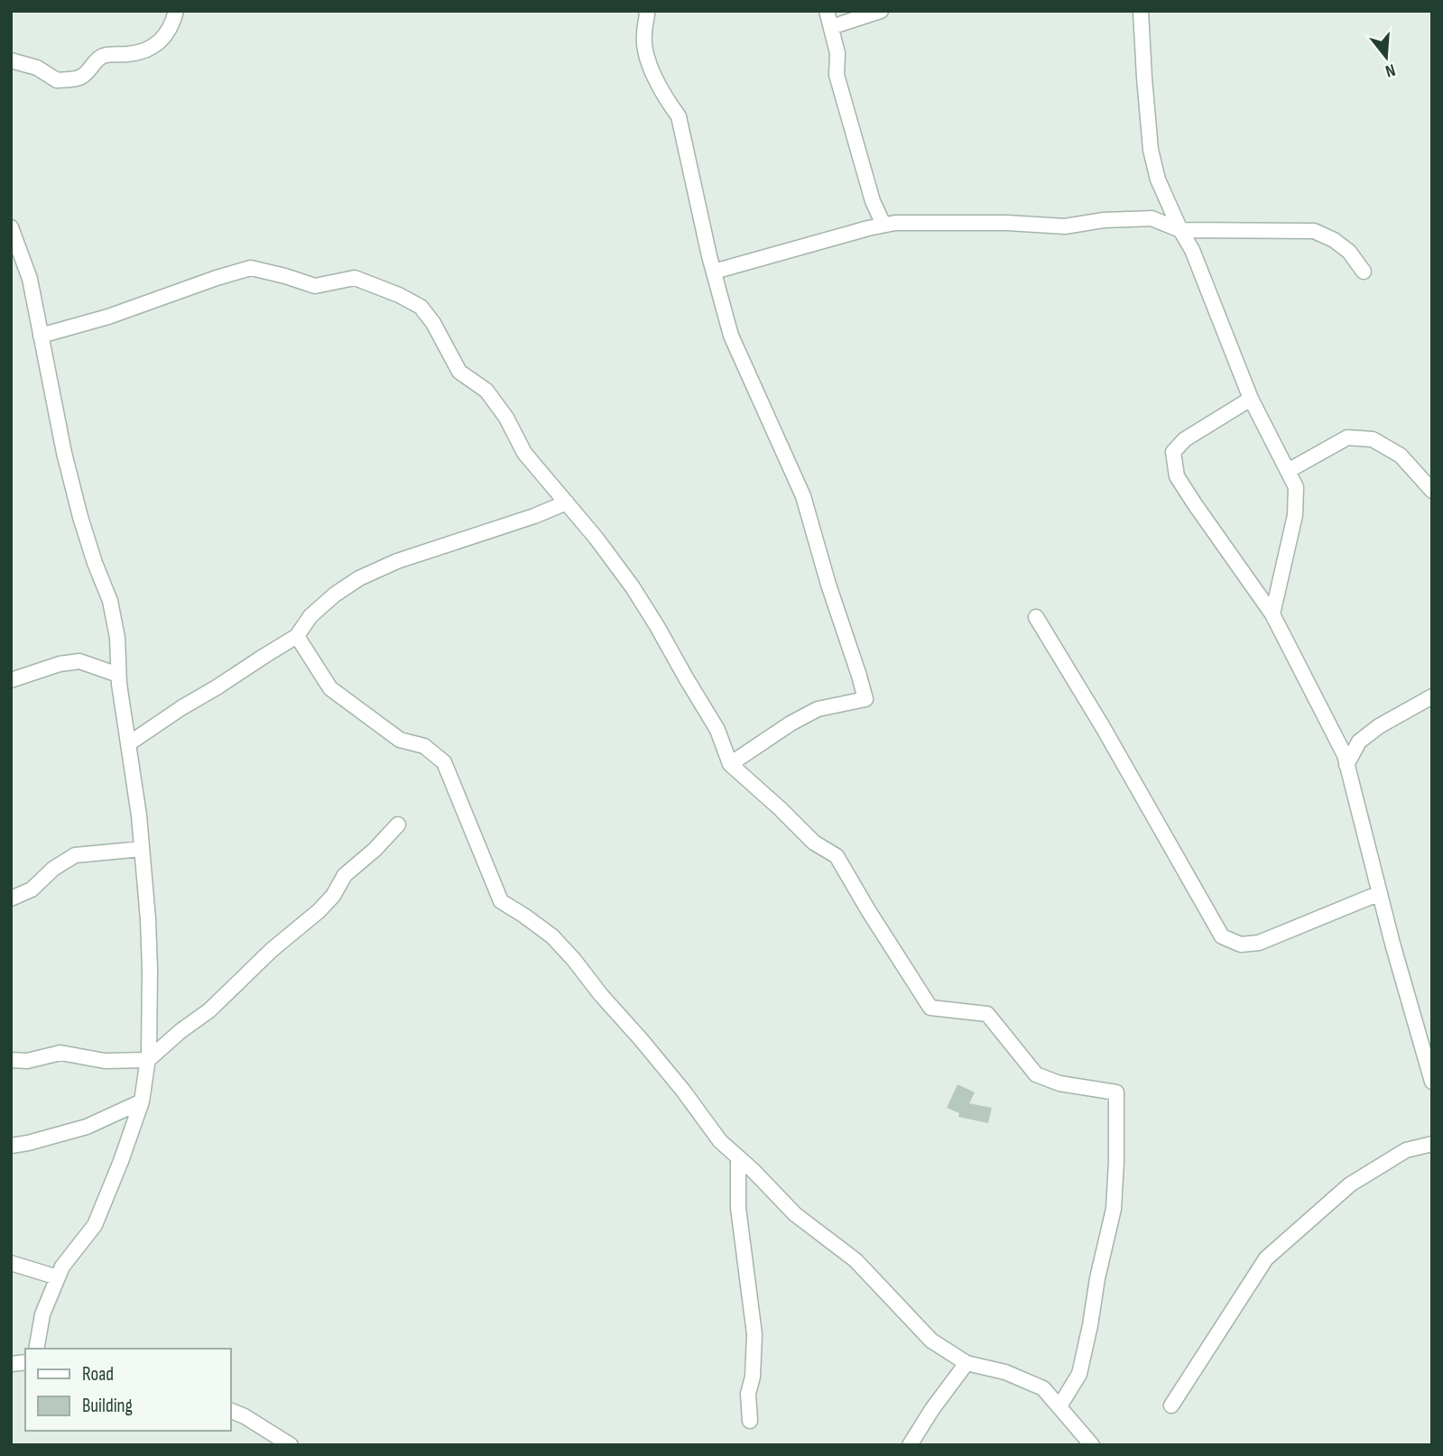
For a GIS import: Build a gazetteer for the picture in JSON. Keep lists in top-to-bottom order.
{
  "legend": ["Road", "Building"],
  "north": "bottom"
}
